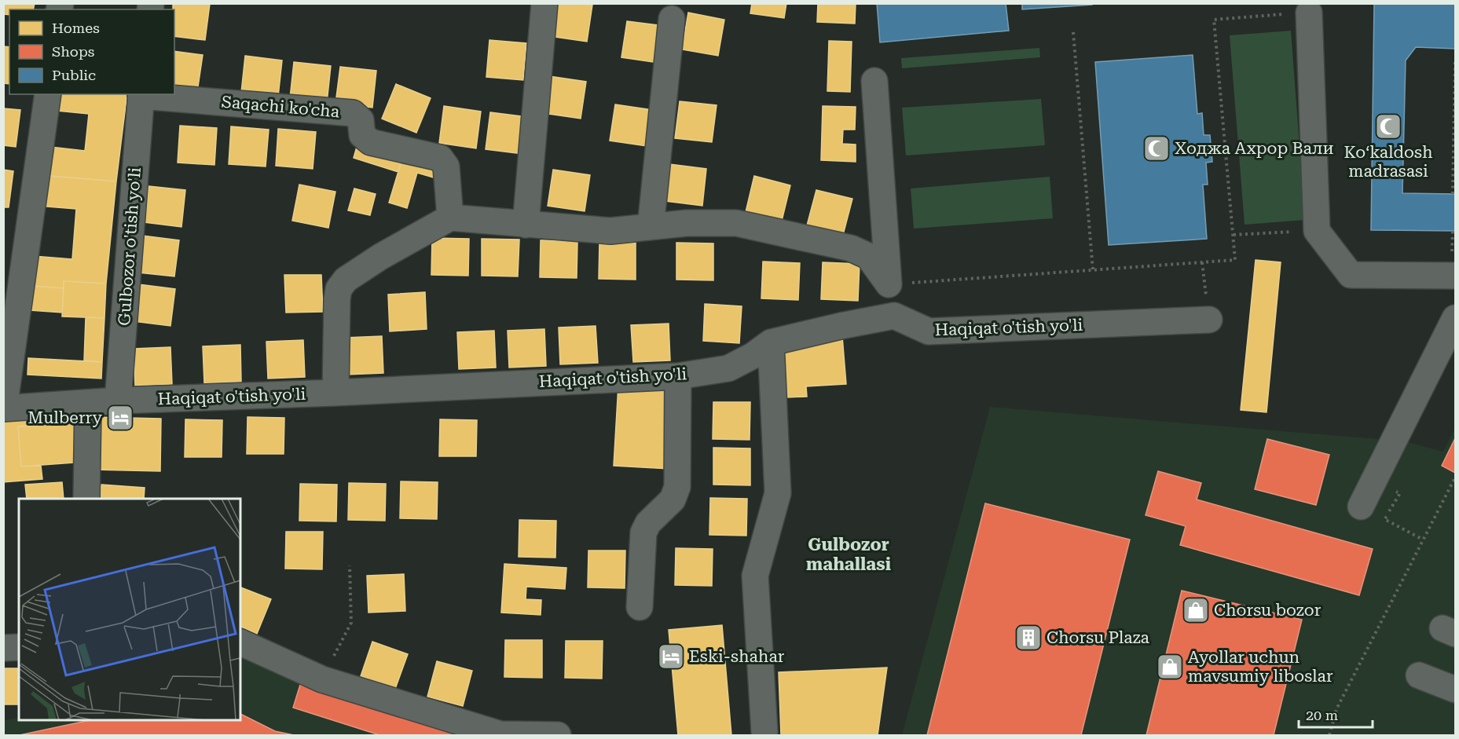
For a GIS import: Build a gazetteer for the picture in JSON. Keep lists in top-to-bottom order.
{
  "streets": {
    "street": ["Saqachi ko'cha", "Gulbozor o'tish yo'li", "Haqiqat o'tish yo'li"]
  },
  "crossings": [
    ["Saqachi ko'cha", "Gulbozor o'tish yo'li"],
    ["Gulbozor o'tish yo'li", "Haqiqat o'tish yo'li"]
  ],
  "districts": ["Gulbozor mahallasi"],
  "places": {
    "mosque": ["Koʻkaldosh madrasasi", "Ходжа Ахрор Вали"],
    "hotel": ["Mulberry", "Eski-shahar"],
    "shop": ["Chorsu bozor", "Ayollar uchun mavsumiy liboslar"],
    "building": ["Chorsu Plaza"]
  },
  "legend": ["Homes", "Shops", "Public"],
  "scale_bar": "20 m"
}
